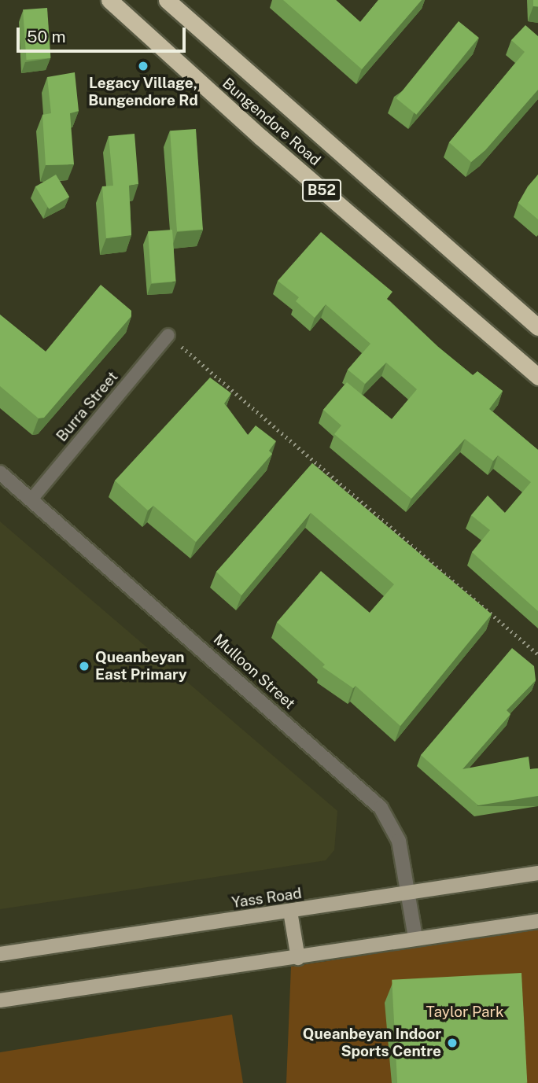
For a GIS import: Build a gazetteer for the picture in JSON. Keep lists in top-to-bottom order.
{
  "streets": {
    "highway": ["Bungendore Road", "B52"],
    "main road": ["Yass Road"],
    "street": ["Mulloon Street"],
    "lane": ["Burra Street"]
  },
  "crossings": [
    ["Burra Street", "Mulloon Street"],
    ["Mulloon Street", "Yass Road"]
  ],
  "parks": ["Taylor Park"],
  "places": ["Legacy Village, Bungendore Rd", "Queanbeyan East Primary", "Queanbeyan Indoor Sports Centre"],
  "scale_bar": "50 m"
}
